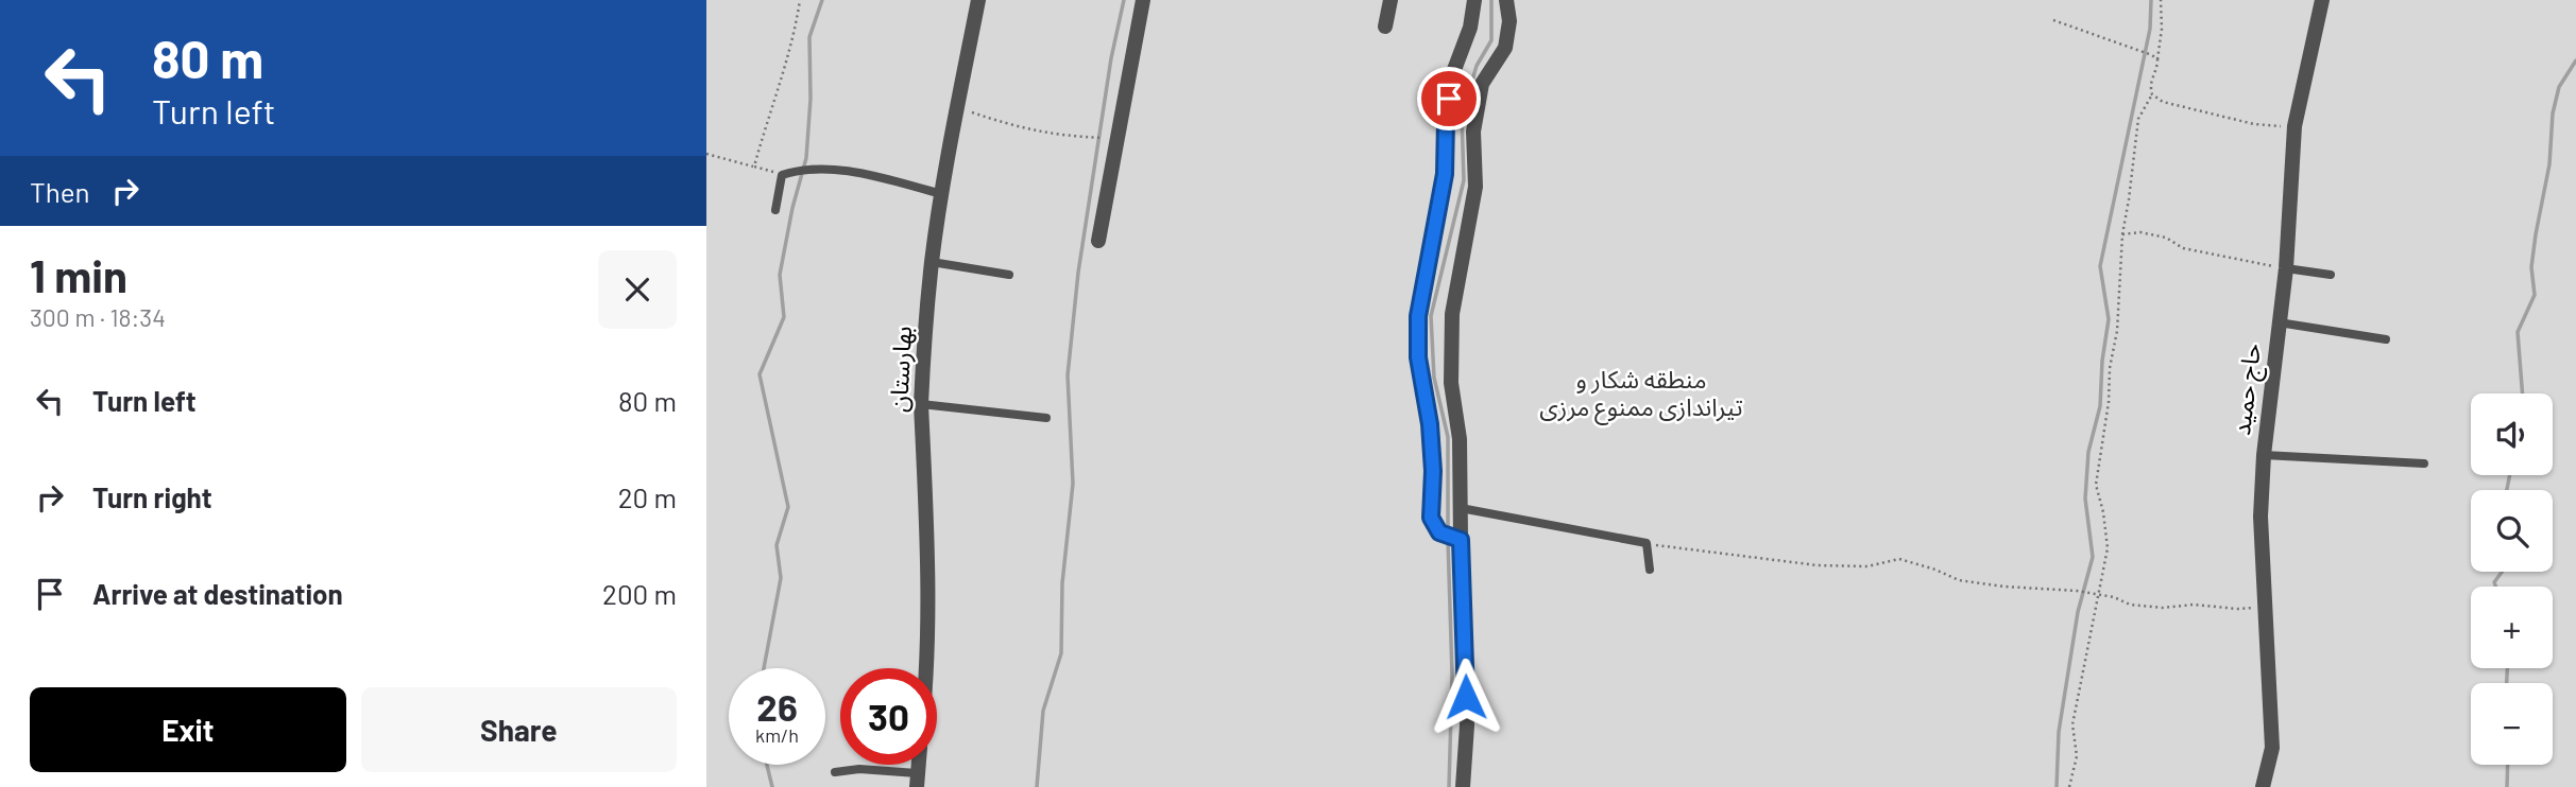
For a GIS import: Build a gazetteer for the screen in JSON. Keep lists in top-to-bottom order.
{
  "streets": {
    "street": ["بهارستان", "حاج حمید"]
  },
  "parks": ["منطقه شکار و تیراندازی ممنوع مرزی"],
  "page": {
    "turn": ["80 m", "Turn left"],
    "then": "Then",
    "heading": ["1 min", "300 m · 18:34"],
    "list": [
      {
        "name": "Turn left",
        "value": "80 m"
      },
      {
        "name": "Turn right",
        "value": "20 m"
      },
      {
        "name": "Arrive at destination",
        "value": "200 m"
      }
    ],
    "map_buttons": ["+", "−"],
    "speed": "26 km/h",
    "limit": "30",
    "buttons": ["Exit", "Share"]
  }
}
